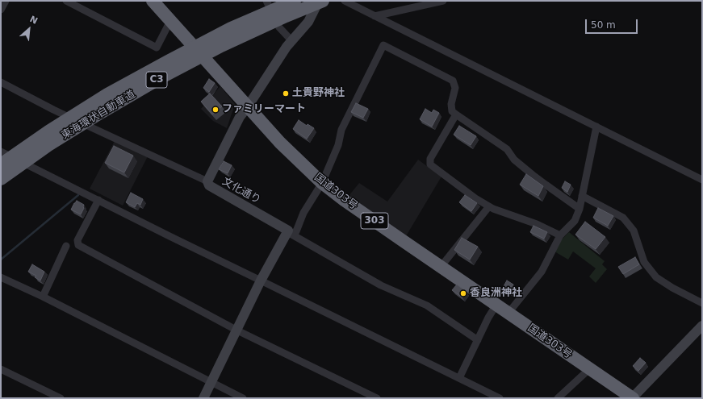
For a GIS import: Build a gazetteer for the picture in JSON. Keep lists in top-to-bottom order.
{
  "streets": {
    "highway": [
      "C3",
      "東海環状自動車道",
      "国道303号",
      "303"
    ],
    "street": ["文化通り"]
  },
  "crossings": [
    ["文化通り", "国道303号"]
  ],
  "places": ["土貴野神社", "ファミリーマート", "香良洲神社"],
  "scale_bar": "50 m",
  "north": "top right"
}
